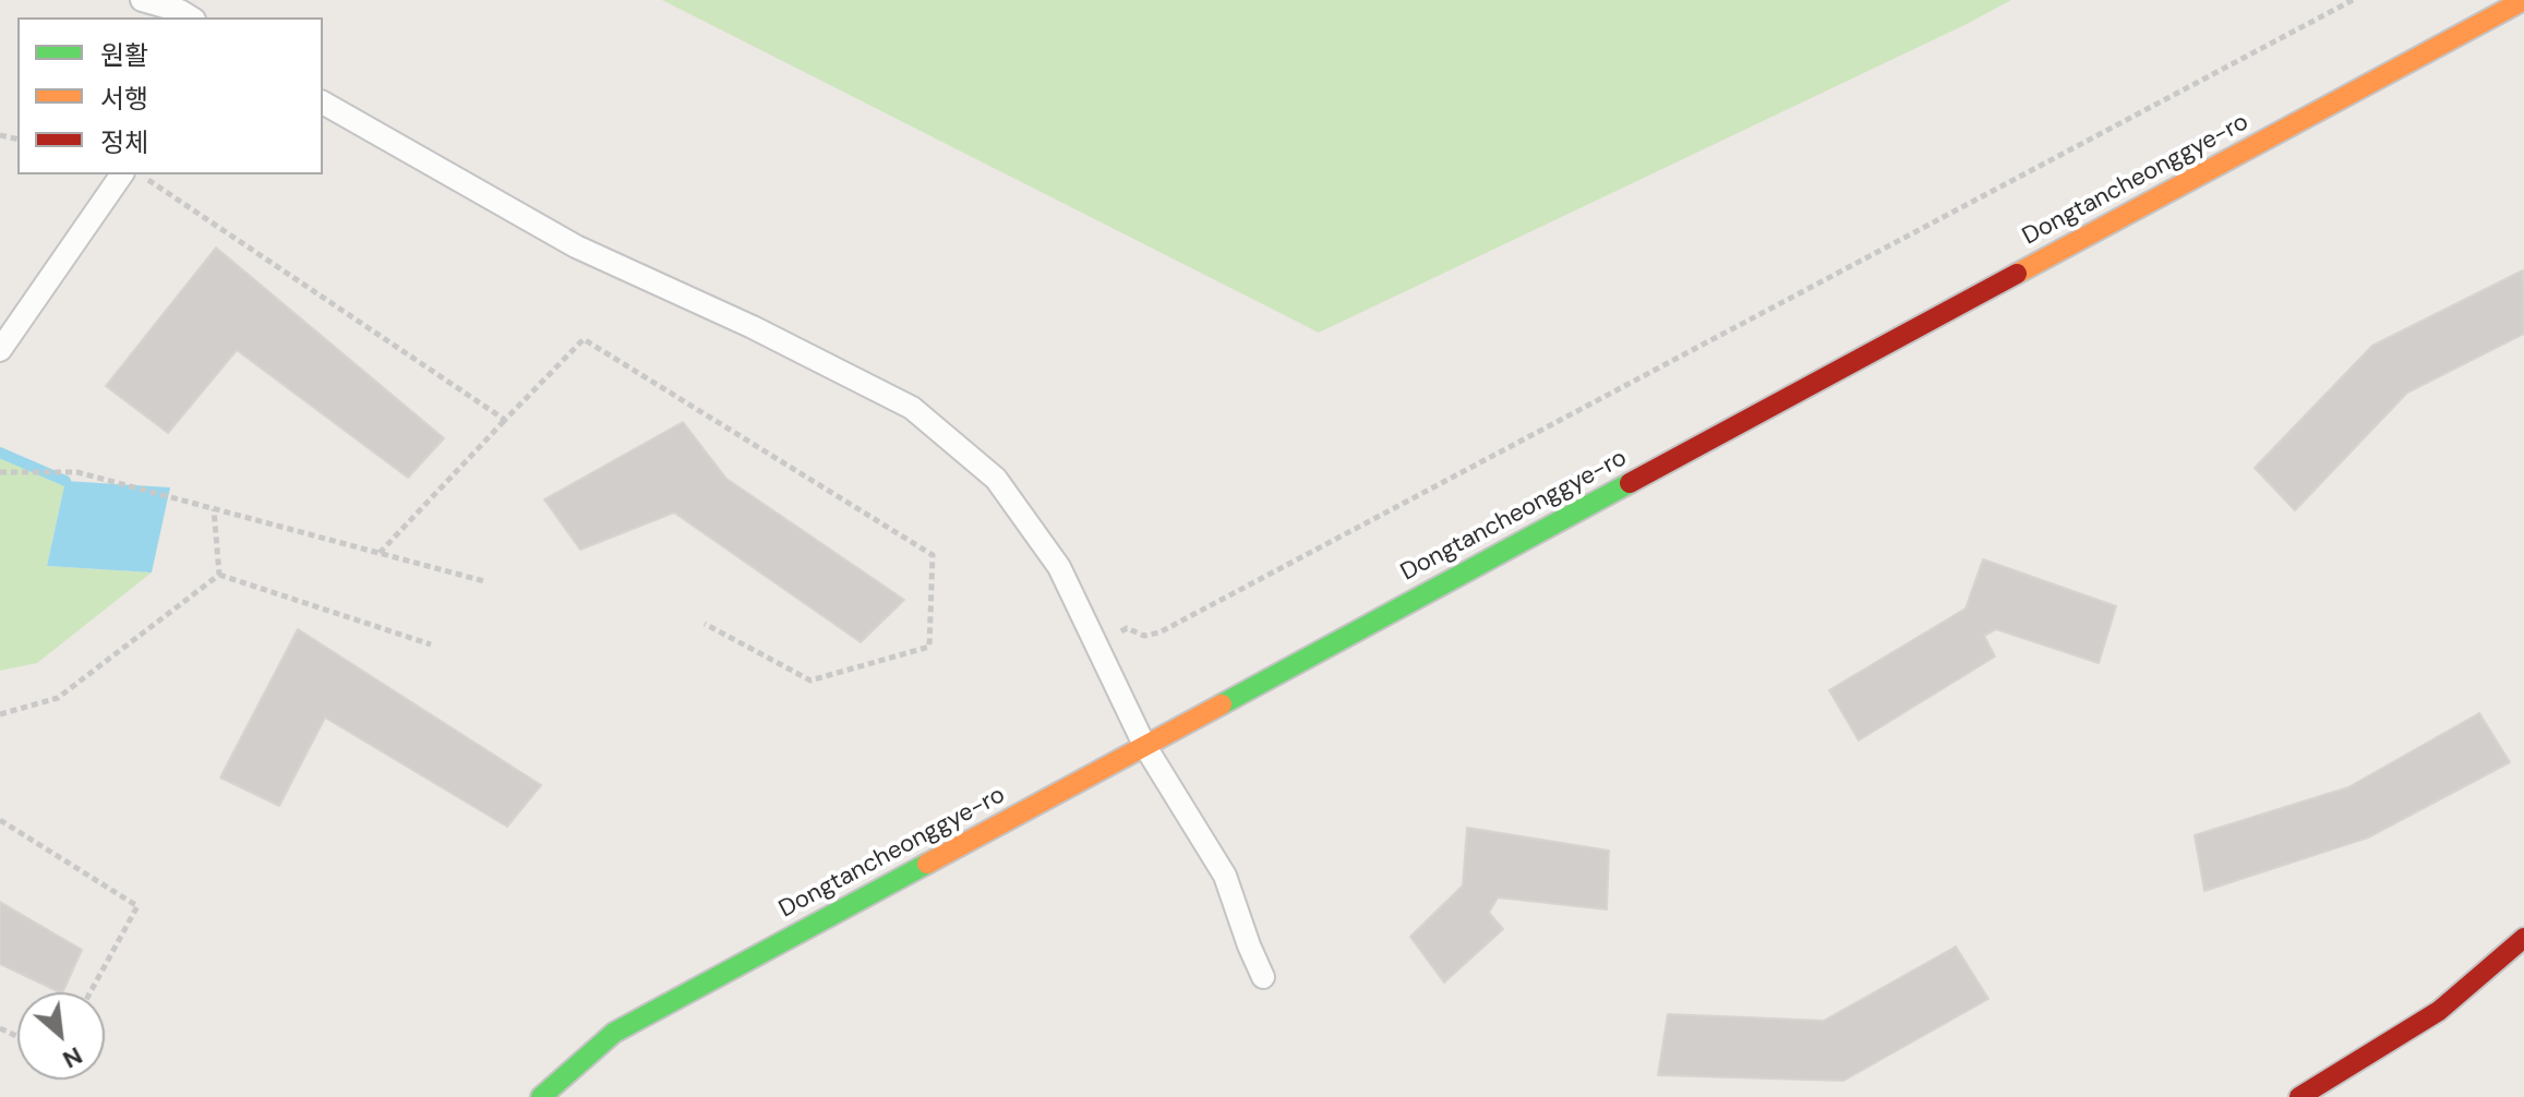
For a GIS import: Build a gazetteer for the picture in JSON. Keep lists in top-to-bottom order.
{
  "streets": {
    "street": ["Dongtancheonggye-ro"]
  },
  "legend": ["원활", "서행", "정체"],
  "north": "bottom right"
}
